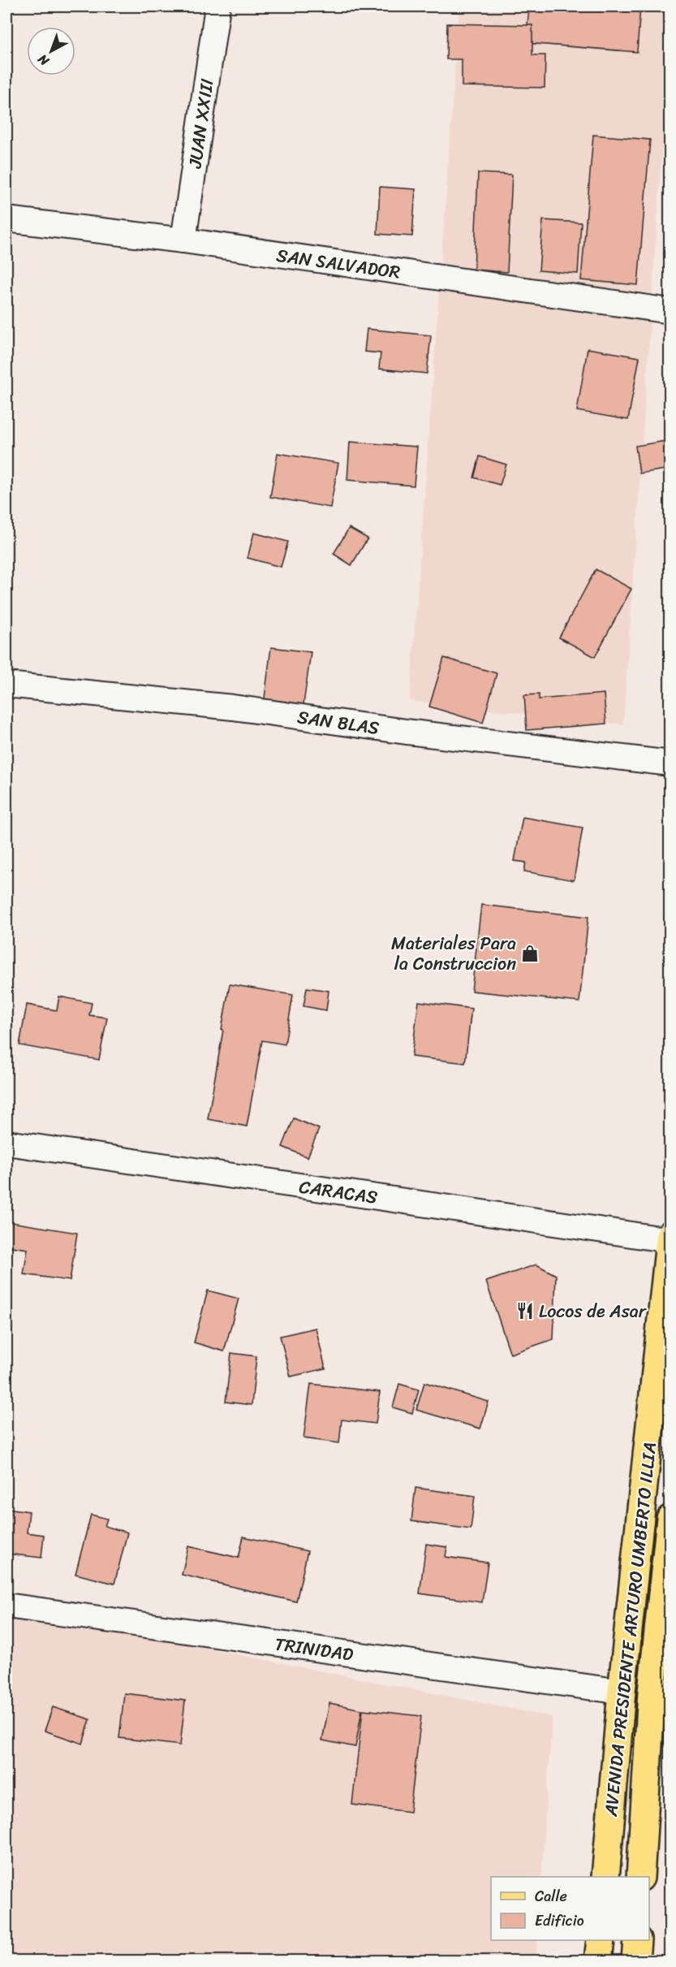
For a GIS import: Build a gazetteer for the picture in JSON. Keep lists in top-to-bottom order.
{
  "streets": {
    "main road": ["AVENIDA PRESIDENTE ARTURO UMBERTO ILLIA"],
    "street": [
      "JUAN XXIII",
      "SAN SALVADOR",
      "SAN BLAS",
      "CARACAS",
      "TRINIDAD"
    ]
  },
  "crossings": [
    ["JUAN XXIII", "SAN SALVADOR"],
    ["CARACAS", "AVENIDA PRESIDENTE ARTURO UMBERTO ILLIA"],
    ["AVENIDA PRESIDENTE ARTURO UMBERTO ILLIA", "TRINIDAD"]
  ],
  "places": {
    "shop": ["Materiales Para la Construccion"],
    "restaurant": ["Locos de Asar"]
  },
  "legend": ["Calle", "Edificio"],
  "north": "bottom left"
}
